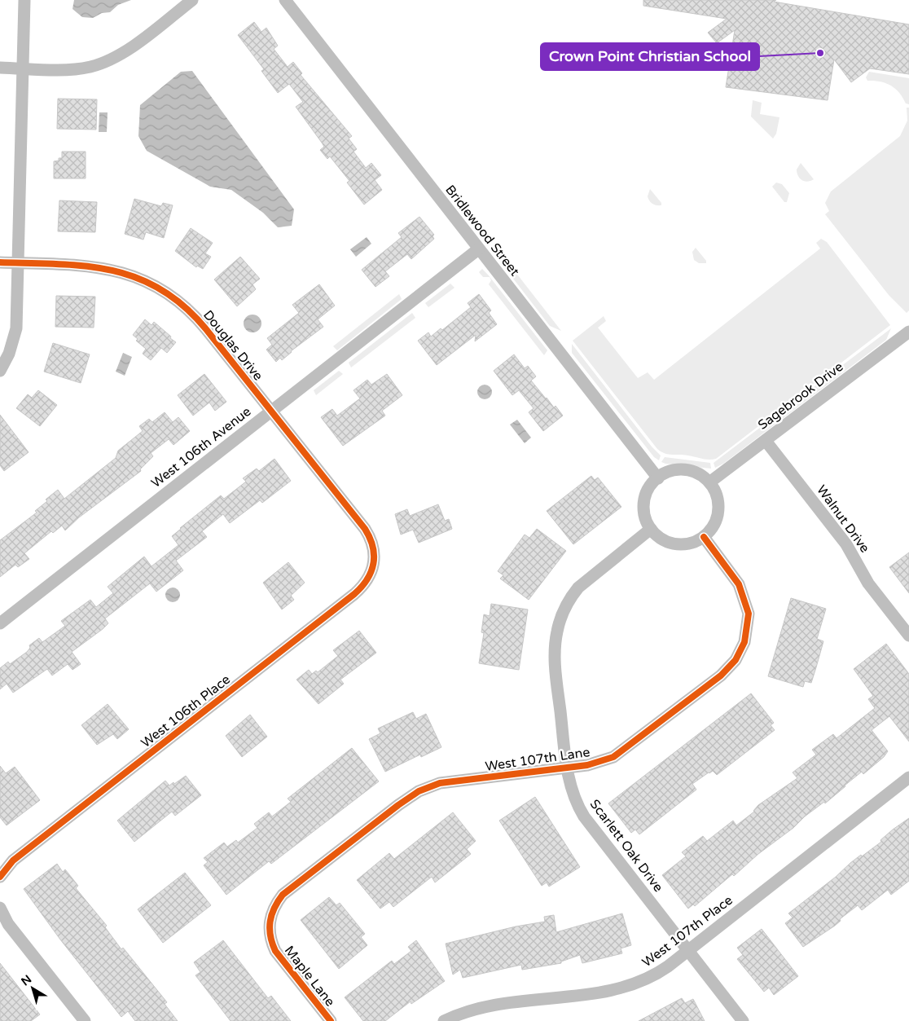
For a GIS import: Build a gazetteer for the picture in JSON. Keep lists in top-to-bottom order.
{
  "streets": {
    "street": [
      "Bridlewood Street",
      "Douglas Drive",
      "Sagebrook Drive",
      "West 106th Avenue",
      "Walnut Drive",
      "West 106th Place",
      "West 107th Lane",
      "Scarlett Oak Drive",
      "West 107th Place",
      "Maple Lane"
    ]
  },
  "crossings": [
    ["Bridlewood Street", "Sagebrook Drive"],
    ["Bridlewood Street", "West 106th Avenue"],
    ["Bridlewood Street", "West 107th Lane"],
    ["Bridlewood Street", "Scarlett Oak Drive"],
    ["Douglas Drive", "West 106th Avenue"],
    ["Douglas Drive", "West 106th Place"],
    ["Sagebrook Drive", "Walnut Drive"],
    ["Sagebrook Drive", "West 107th Lane"],
    ["Sagebrook Drive", "Scarlett Oak Drive"],
    ["West 107th Lane", "Scarlett Oak Drive"],
    ["West 107th Lane", "Maple Lane"],
    ["Scarlett Oak Drive", "West 107th Place"]
  ],
  "places": ["Crown Point Christian School"],
  "north": "top left"
}
